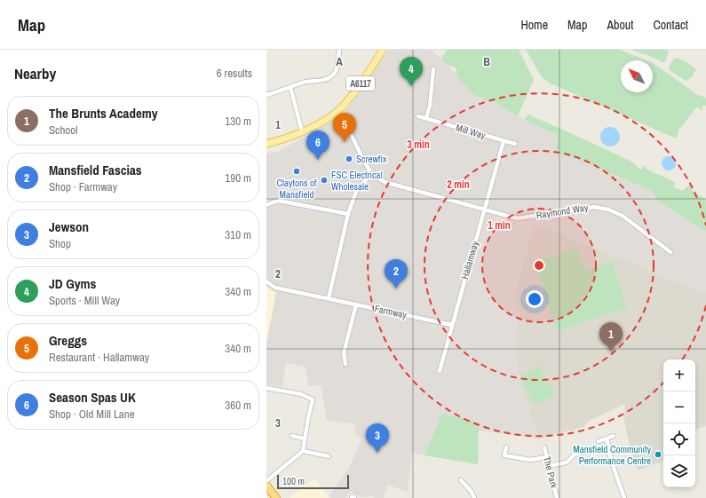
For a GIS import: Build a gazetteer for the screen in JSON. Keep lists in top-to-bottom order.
{
  "streets": {
    "main road": ["A6117"],
    "street": [
      "Mill Way",
      "Raymond Way",
      "Hallamway",
      "Farmway",
      "The Park"
    ]
  },
  "crossings": [
    ["Raymond Way", "Hallamway"],
    ["Hallamway", "Farmway"]
  ],
  "places": [
    "Screwfix",
    "Claytons of Mansfield",
    "FSC Electrical Wholesale",
    "Mansfield Community Performance Centre"
  ],
  "scale_bar": "100 m",
  "north": "top left",
  "page": {
    "header": "Map",
    "nav": [
      "Home",
      "Map",
      "About",
      "Contact"
    ],
    "heading": ["Nearby", "6 results"],
    "pins": [
      "4",
      "5",
      "6",
      "2",
      "1",
      "3"
    ],
    "list": [
      {
        "mark": "1",
        "name": "The Brunts Academy",
        "note": "School",
        "value": "130 m"
      },
      {
        "mark": "2",
        "name": "Mansfield Fascias",
        "note": "Shop · Farmway",
        "value": "190 m"
      },
      {
        "mark": "3",
        "name": "Jewson",
        "note": "Shop",
        "value": "310 m"
      },
      {
        "mark": "4",
        "name": "JD Gyms",
        "note": "Sports · Mill Way",
        "value": "340 m"
      },
      {
        "mark": "5",
        "name": "Greggs",
        "note": "Restaurant · Hallamway",
        "value": "340 m"
      },
      {
        "mark": "6",
        "name": "Season Spas UK",
        "note": "Shop · Old Mill Lane",
        "value": "360 m"
      }
    ],
    "map_buttons": ["+", "−"],
    "scale": "100 m"
  },
  "grid": {
    "columns": ["A", "B"],
    "rows": ["1", "2", "3"]
  },
  "rings": ["3 min", "2 min", "1 min"]
}
